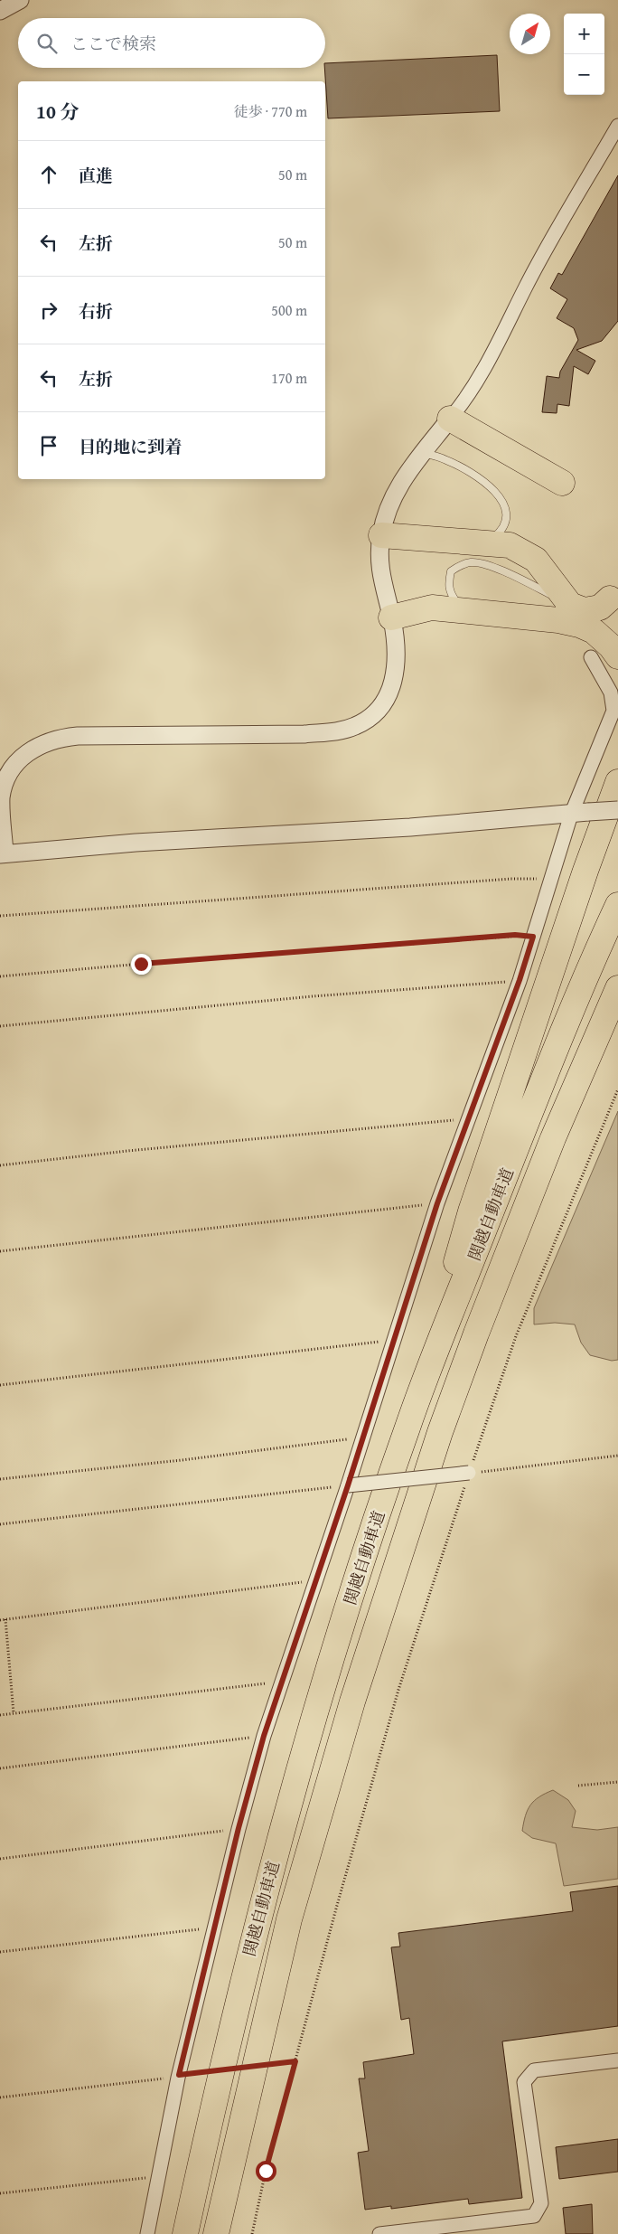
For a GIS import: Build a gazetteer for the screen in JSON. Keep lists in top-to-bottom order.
{
  "streets": {
    "highway": ["関越自動車道"]
  },
  "north": "top right",
  "page": {
    "map_buttons": ["+", "−"],
    "search": "ここで検索",
    "heading": ["10 分", "徒歩 · 770 m"],
    "list": [
      ["直進", "50 m"],
      ["左折", "50 m"],
      ["右折", "500 m"],
      ["左折", "170 m"],
      "目的地に到着"
    ]
  }
}
